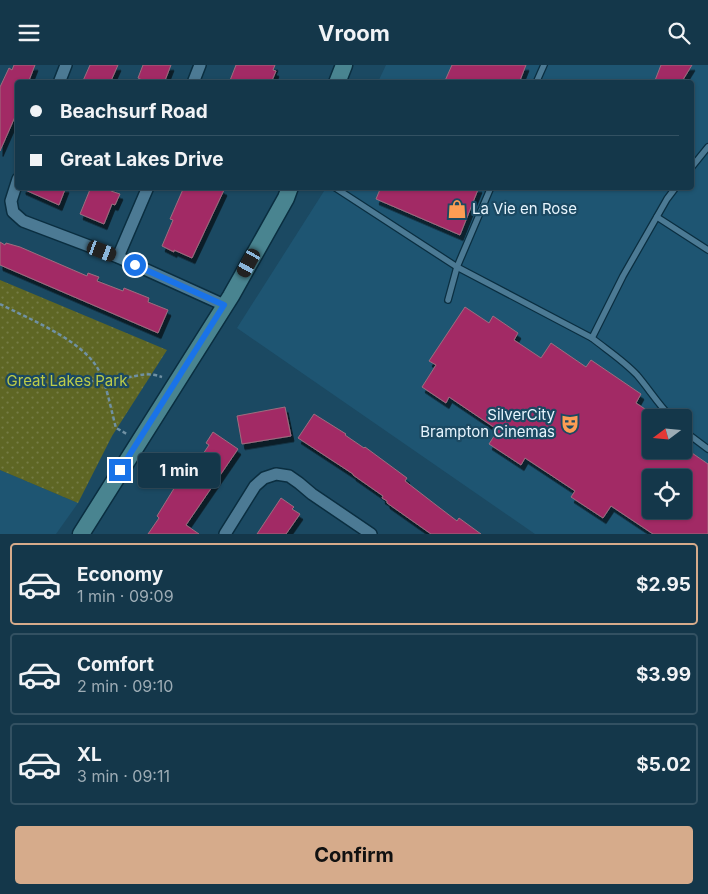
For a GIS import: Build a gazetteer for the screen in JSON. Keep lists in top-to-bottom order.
{
  "parks": ["Great Lakes Park"],
  "places": {
    "shop": ["La Vie en Rose"],
    "theatre": ["SilverCity Brampton Cinemas"]
  },
  "north": "left",
  "page": {
    "header": "Vroom",
    "banner": ["Beachsurf Road", "Great Lakes Drive"],
    "bubble": "1 min",
    "list": [
      {
        "name": "Economy",
        "note": "1 min · 09:09",
        "value": "$2.95"
      },
      {
        "name": "Comfort",
        "note": "2 min · 09:10",
        "value": "$3.99"
      },
      {
        "name": "XL",
        "note": "3 min · 09:11",
        "value": "$5.02"
      }
    ],
    "buttons": "Confirm"
  }
}
